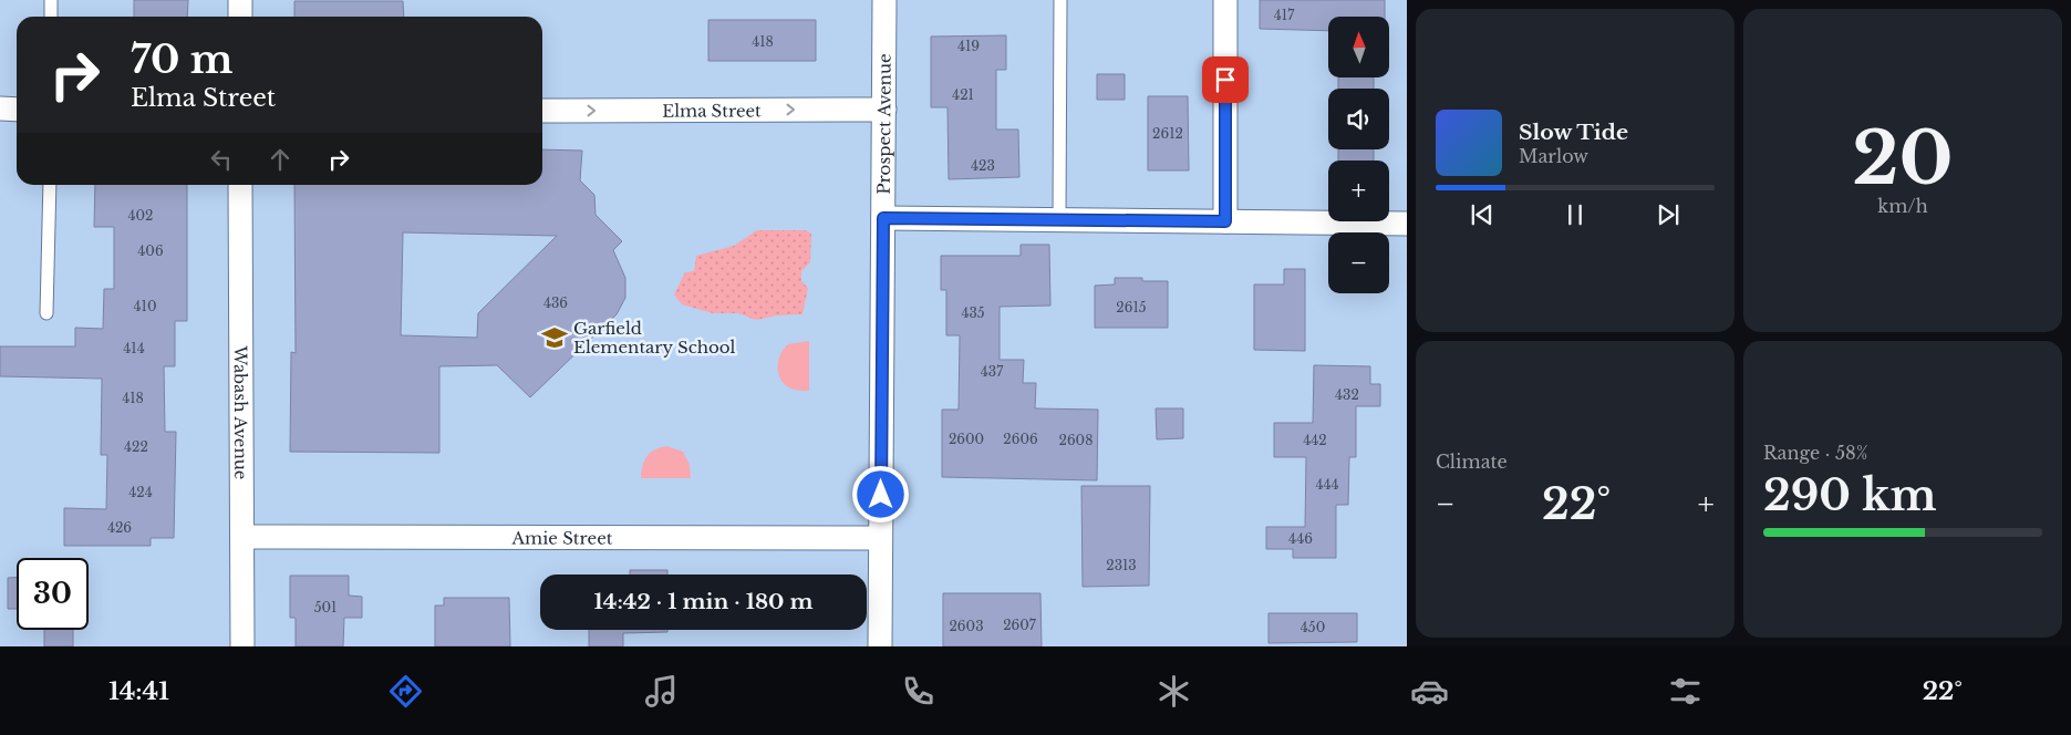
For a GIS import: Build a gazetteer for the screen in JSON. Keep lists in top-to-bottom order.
{
  "streets": {
    "street": [
      "Elma Street",
      "Prospect Avenue",
      "Wabash Avenue",
      "Amie Street"
    ]
  },
  "crossings": [
    ["Elma Street", "Prospect Avenue"],
    ["Prospect Avenue", "Amie Street"],
    ["Wabash Avenue", "Amie Street"]
  ],
  "one_way": ["Elma Street"],
  "places": {
    "school or university": ["Garfield Elementary School"]
  },
  "house_numbers": [
    "417",
    "418",
    "419",
    "421",
    "2612",
    "423",
    "402",
    "406",
    "436",
    "410",
    "2615",
    "435",
    "414",
    "437",
    "432",
    "418",
    "2600",
    "2606",
    "2608",
    "442",
    "422",
    "444",
    "424",
    "426",
    "446",
    "2313",
    "501",
    "2607",
    "2603",
    "450"
  ],
  "north": "top",
  "page": {
    "tile": [
      ["20", "km/h"],
      "Climate",
      ["Range · 58%", "290 km"]
    ],
    "map_buttons": ["+", "−"],
    "turn": ["70 m", "Elma Street"],
    "song": ["Slow Tide", "Marlow"],
    "heat": ["−", "22°", "+"],
    "limit": "30",
    "trip": "14:42 · 1 min · 180 m",
    "tabs": ["14:41", "22°"]
  }
}
